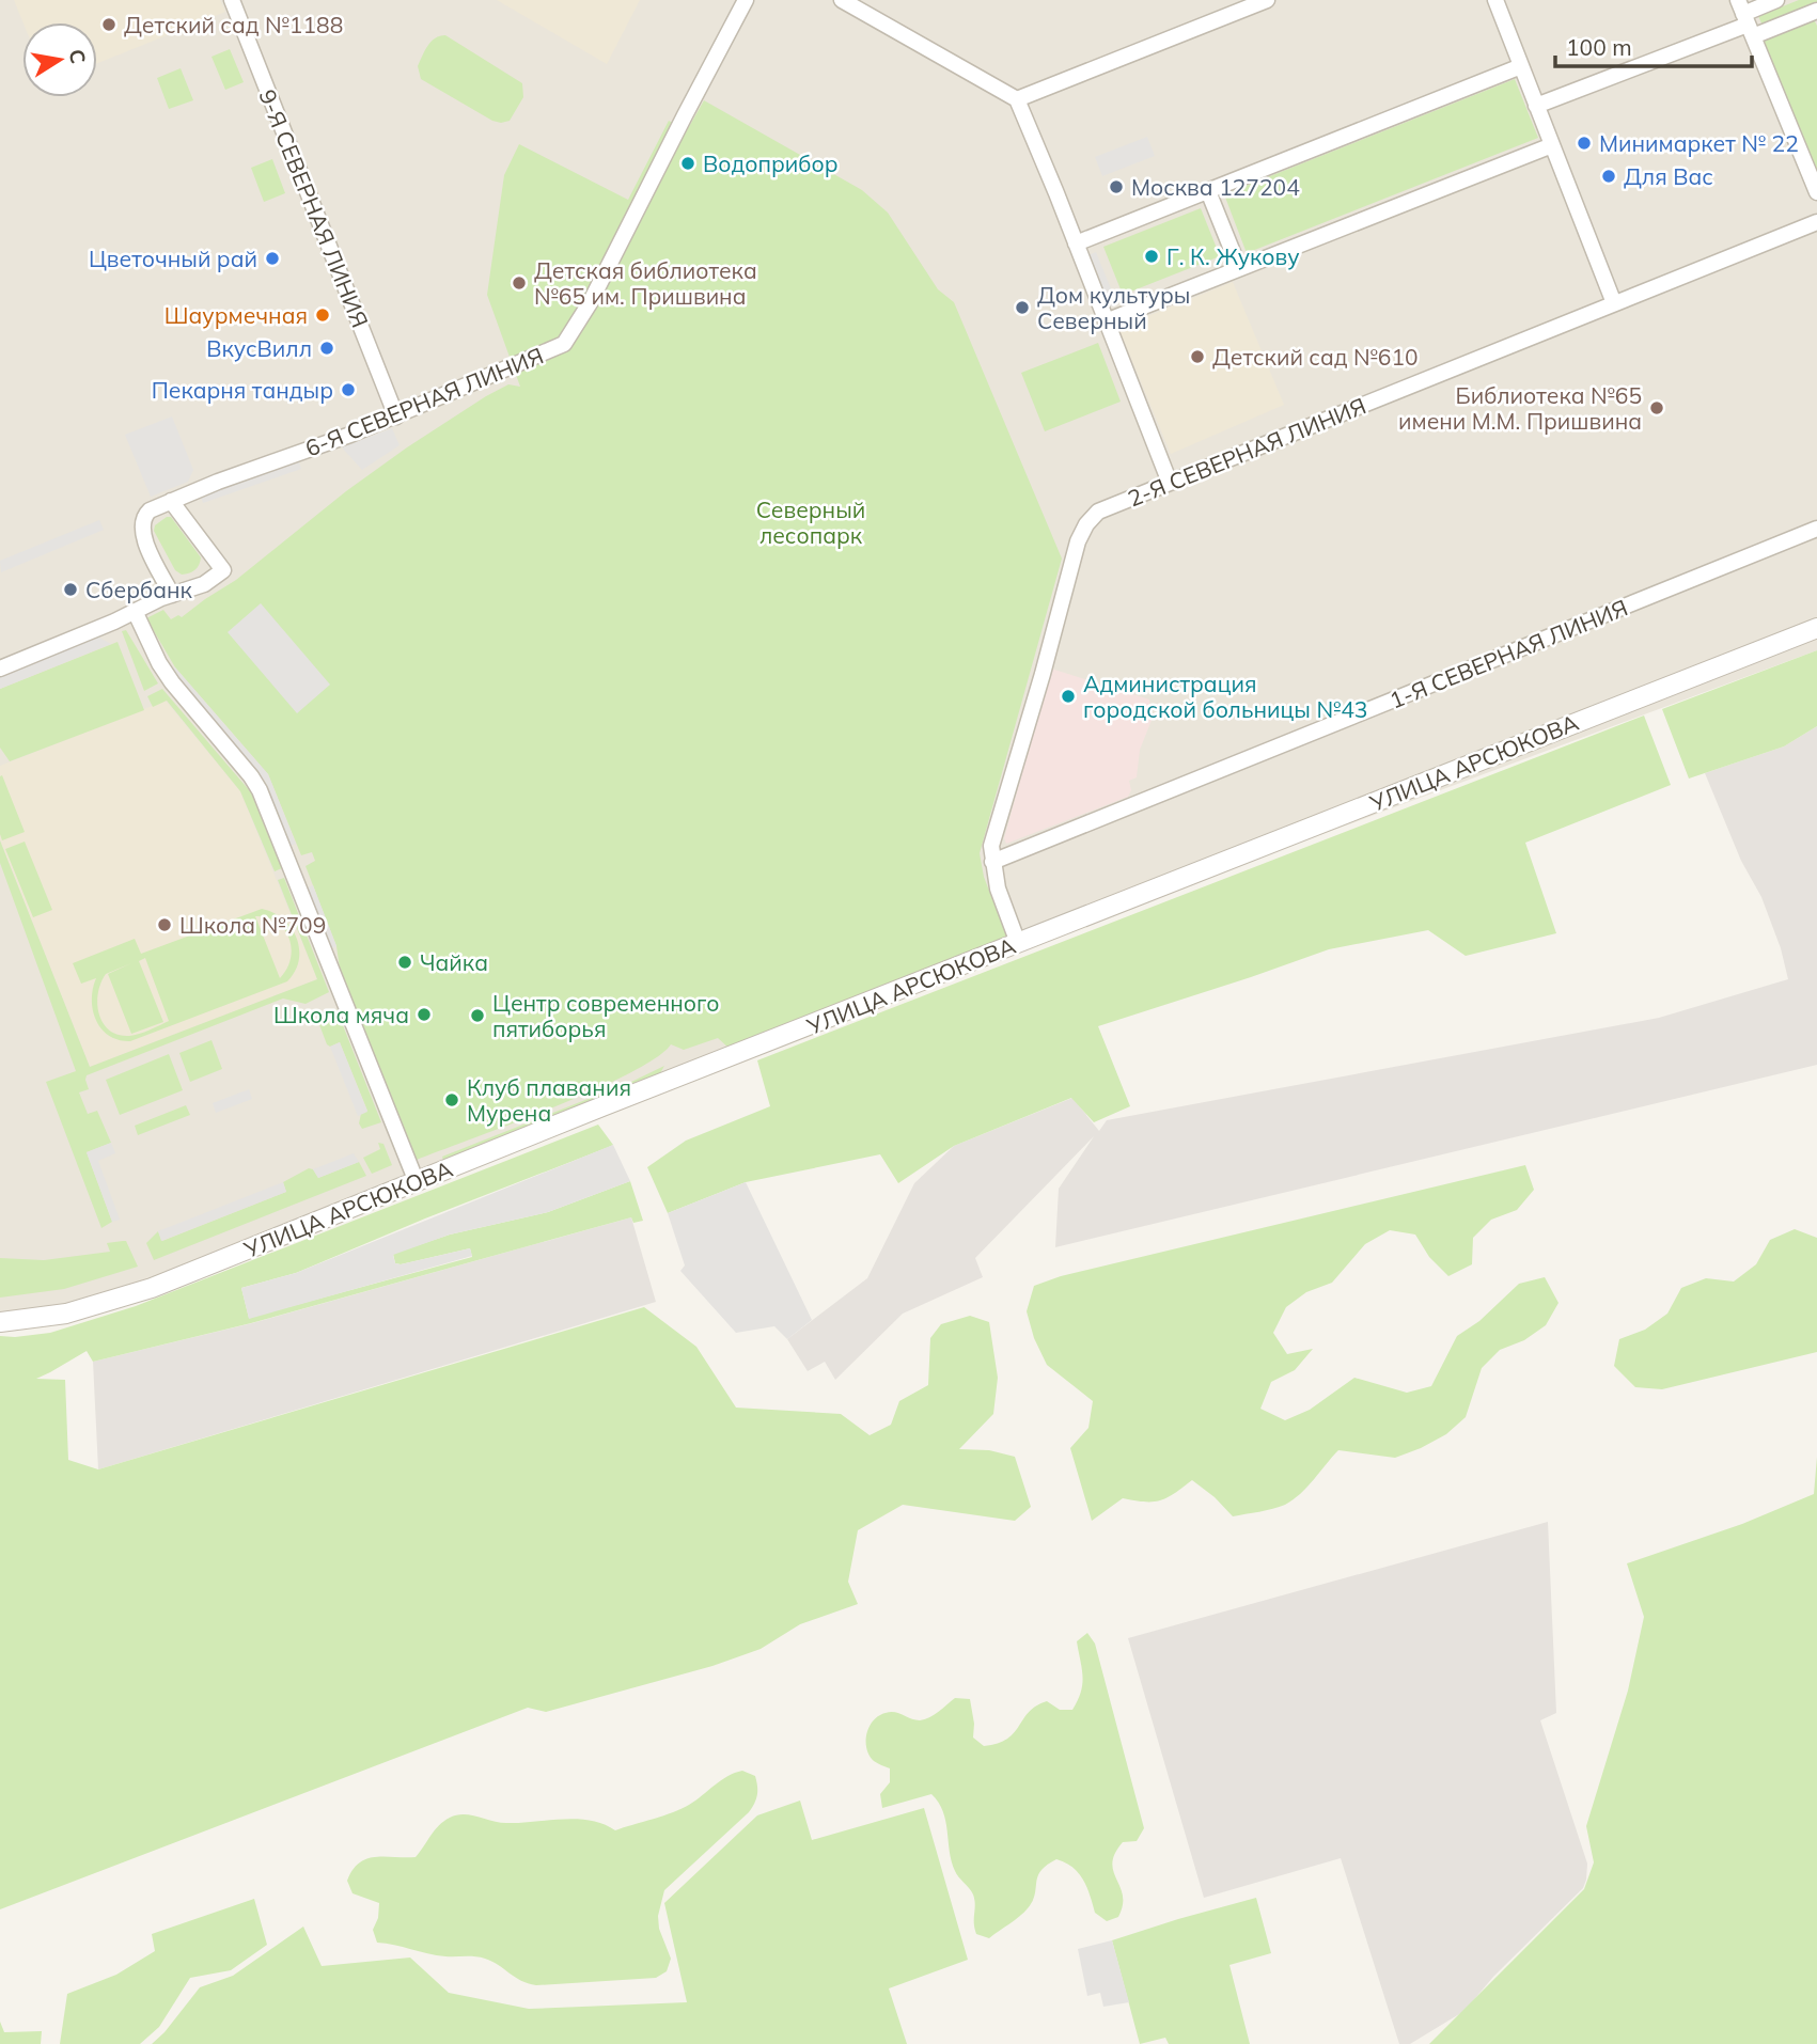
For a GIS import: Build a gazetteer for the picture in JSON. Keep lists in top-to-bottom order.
{
  "streets": {
    "street": [
      "9-Я СЕВЕРНАЯ ЛИНИЯ",
      "6-Я СЕВЕРНАЯ ЛИНИЯ",
      "2-Я СЕВЕРНАЯ ЛИНИЯ",
      "1-Я СЕВЕРНАЯ ЛИНИЯ",
      "УЛИЦА АРСЮКОВА"
    ]
  },
  "crossings": [
    ["9-Я СЕВЕРНАЯ ЛИНИЯ", "6-Я СЕВЕРНАЯ ЛИНИЯ"],
    ["2-Я СЕВЕРНАЯ ЛИНИЯ", "1-Я СЕВЕРНАЯ ЛИНИЯ"],
    ["2-Я СЕВЕРНАЯ ЛИНИЯ", "УЛИЦА АРСЮКОВА"]
  ],
  "parks": ["Северный лесопарк"],
  "places": [
    "Детский сад №1188",
    "Минимаркет № 22",
    "Водоприбор",
    "Для Вас",
    "Москва 127204",
    "Г. К. Жукову",
    "Цветочный рай",
    "Детская библиотека №65 им. Пришвина",
    "Дом культуры Северный",
    "Шаурмечная",
    "ВкусВилл",
    "Детский сад №610",
    "Пекарня тандыр",
    "Библиотека №65 имени М.М. Пришвина",
    "Сбербанк",
    "Администрация городской больницы №43",
    "Школа №709",
    "Чайка",
    "Школа мяча",
    "Центр современного пятиборья",
    "Клуб плавания Мурена"
  ],
  "scale_bar": "100 m",
  "north": "right"
}
